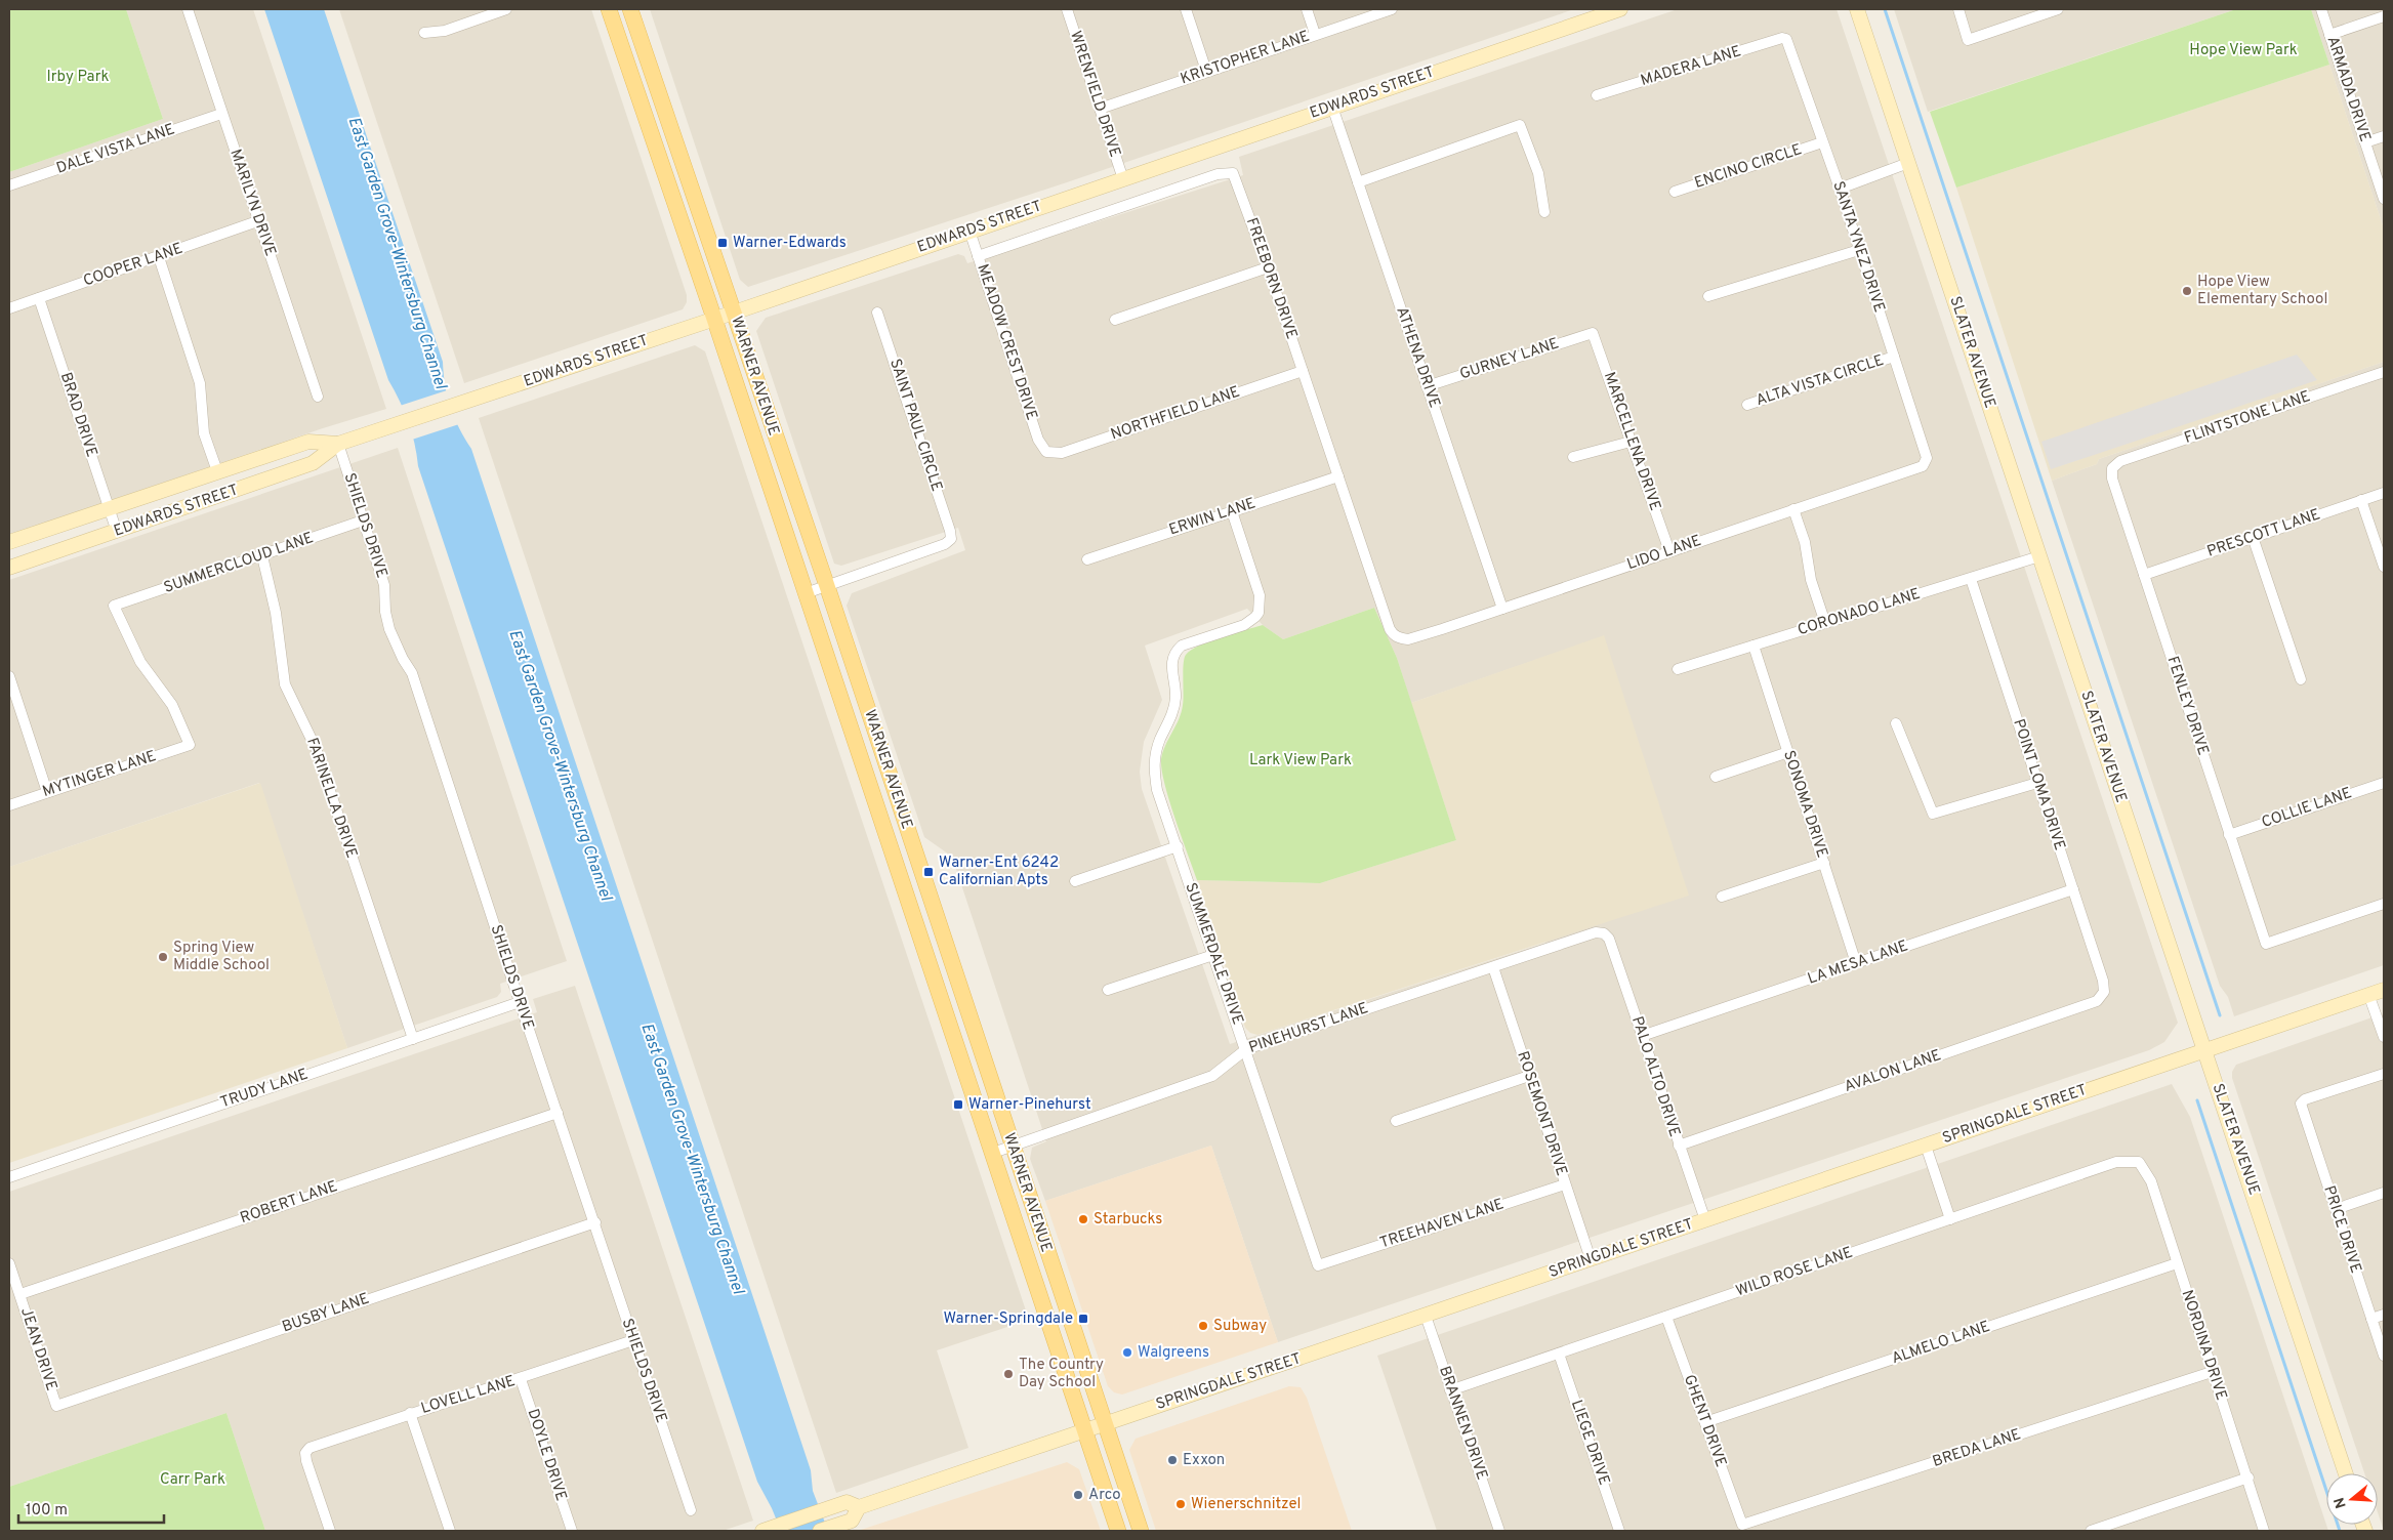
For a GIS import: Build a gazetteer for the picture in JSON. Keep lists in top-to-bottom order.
{
  "streets": {
    "main road": ["WARNER AVENUE"],
    "street": [
      "KRISTOPHER LANE",
      "MADERA LANE",
      "ARMADA DRIVE",
      "EDWARDS STREET",
      "WRENFIELD DRIVE",
      "DALE VISTA LANE",
      "ENCINO CIRCLE",
      "MARILYN DRIVE",
      "SANTA YNEZ DRIVE",
      "COOPER LANE",
      "FREEBORN DRIVE",
      "MEADOW CREST DRIVE",
      "SLATER AVENUE",
      "ATHENA DRIVE",
      "GURNEY LANE",
      "ALTA VISTA CIRCLE",
      "NORTHFIELD LANE",
      "BRAD DRIVE",
      "FLINTSTONE LANE",
      "SAINT PAUL CIRCLE",
      "MARCELLENA DRIVE",
      "ERWIN LANE",
      "SHIELDS DRIVE",
      "PRESCOTT LANE",
      "LIDO LANE",
      "SUMMERCLOUD LANE",
      "CORONADO LANE",
      "FENLEY DRIVE",
      "MYTINGER LANE",
      "POINT LOMA DRIVE",
      "FARINELLA DRIVE",
      "SONOMA DRIVE",
      "COLLIE LANE",
      "SUMMERDALE DRIVE",
      "LA MESA LANE",
      "PINEHURST LANE",
      "AVALON LANE",
      "PALO ALTO DRIVE",
      "TRUDY LANE",
      "ROSEMONT DRIVE",
      "SPRINGDALE STREET",
      "ROBERT LANE",
      "TREEHAVEN LANE",
      "PRICE DRIVE",
      "WILD ROSE LANE",
      "BUSBY LANE",
      "ALMELO LANE",
      "NORDINA DRIVE",
      "JEAN DRIVE",
      "LOVELL LANE",
      "GHENT DRIVE",
      "BRANNEN DRIVE",
      "LIEGE DRIVE",
      "BREDA LANE",
      "DOYLE DRIVE"
    ]
  },
  "crossings": [
    ["KRISTOPHER LANE", "WRENFIELD DRIVE"],
    ["MADERA LANE", "SANTA YNEZ DRIVE"],
    ["EDWARDS STREET", "WRENFIELD DRIVE"],
    ["EDWARDS STREET", "MEADOW CREST DRIVE"],
    ["EDWARDS STREET", "ATHENA DRIVE"],
    ["EDWARDS STREET", "WARNER AVENUE"],
    ["EDWARDS STREET", "BRAD DRIVE"],
    ["EDWARDS STREET", "SHIELDS DRIVE"],
    ["DALE VISTA LANE", "MARILYN DRIVE"],
    ["ENCINO CIRCLE", "SANTA YNEZ DRIVE"],
    ["MARILYN DRIVE", "COOPER LANE"],
    ["SANTA YNEZ DRIVE", "ALTA VISTA CIRCLE"],
    ["SANTA YNEZ DRIVE", "LIDO LANE"],
    ["COOPER LANE", "BRAD DRIVE"],
    ["FREEBORN DRIVE", "MEADOW CREST DRIVE"],
    ["FREEBORN DRIVE", "NORTHFIELD LANE"],
    ["FREEBORN DRIVE", "ERWIN LANE"],
    ["FREEBORN DRIVE", "LIDO LANE"],
    ["MEADOW CREST DRIVE", "NORTHFIELD LANE"],
    ["SLATER AVENUE", "CORONADO LANE"],
    ["SLATER AVENUE", "SPRINGDALE STREET"],
    ["ATHENA DRIVE", "GURNEY LANE"],
    ["ATHENA DRIVE", "LIDO LANE"],
    ["GURNEY LANE", "MARCELLENA DRIVE"],
    ["WARNER AVENUE", "SAINT PAUL CIRCLE"],
    ["WARNER AVENUE", "PINEHURST LANE"],
    ["WARNER AVENUE", "SPRINGDALE STREET"],
    ["FLINTSTONE LANE", "FENLEY DRIVE"],
    ["MARCELLENA DRIVE", "LIDO LANE"],
    ["ERWIN LANE", "SUMMERDALE DRIVE"],
    ["SHIELDS DRIVE", "SUMMERCLOUD LANE"],
    ["SHIELDS DRIVE", "TRUDY LANE"],
    ["SHIELDS DRIVE", "ROBERT LANE"],
    ["SHIELDS DRIVE", "BUSBY LANE"],
    ["SHIELDS DRIVE", "LOVELL LANE"],
    ["PRESCOTT LANE", "FENLEY DRIVE"],
    ["SUMMERCLOUD LANE", "MYTINGER LANE"],
    ["SUMMERCLOUD LANE", "FARINELLA DRIVE"],
    ["CORONADO LANE", "POINT LOMA DRIVE"],
    ["CORONADO LANE", "SONOMA DRIVE"],
    ["FENLEY DRIVE", "COLLIE LANE"],
    ["POINT LOMA DRIVE", "LA MESA LANE"],
    ["POINT LOMA DRIVE", "AVALON LANE"],
    ["FARINELLA DRIVE", "TRUDY LANE"],
    ["SONOMA DRIVE", "LA MESA LANE"],
    ["SUMMERDALE DRIVE", "PINEHURST LANE"],
    ["SUMMERDALE DRIVE", "TREEHAVEN LANE"],
    ["LA MESA LANE", "PALO ALTO DRIVE"],
    ["PINEHURST LANE", "PALO ALTO DRIVE"],
    ["PINEHURST LANE", "ROSEMONT DRIVE"],
    ["AVALON LANE", "PALO ALTO DRIVE"],
    ["PALO ALTO DRIVE", "SPRINGDALE STREET"],
    ["ROSEMONT DRIVE", "SPRINGDALE STREET"],
    ["ROSEMONT DRIVE", "TREEHAVEN LANE"],
    ["SPRINGDALE STREET", "BRANNEN DRIVE"],
    ["ROBERT LANE", "JEAN DRIVE"],
    ["WILD ROSE LANE", "NORDINA DRIVE"],
    ["WILD ROSE LANE", "GHENT DRIVE"],
    ["WILD ROSE LANE", "BRANNEN DRIVE"],
    ["WILD ROSE LANE", "LIEGE DRIVE"],
    ["BUSBY LANE", "JEAN DRIVE"],
    ["ALMELO LANE", "NORDINA DRIVE"],
    ["ALMELO LANE", "GHENT DRIVE"],
    ["NORDINA DRIVE", "BREDA LANE"],
    ["LOVELL LANE", "DOYLE DRIVE"],
    ["GHENT DRIVE", "BREDA LANE"]
  ],
  "water": ["East Garden Grove-Wintersburg Channel"],
  "parks": [
    "Hope View Park",
    "Irby Park",
    "Lark View Park",
    "Carr Park"
  ],
  "places": {
    "transit": [
      "Warner-Edwards",
      "Warner-Ent 6242 Californian Apts",
      "Warner-Pinehurst",
      "Warner-Springdale"
    ],
    "other": [
      "Hope View Elementary School",
      "Spring View Middle School",
      "Starbucks",
      "Subway",
      "Walgreens",
      "The Country Day School",
      "Exxon",
      "Arco",
      "Wienerschnitzel"
    ]
  },
  "scale_bar": "100 m",
  "north": "left"
}
